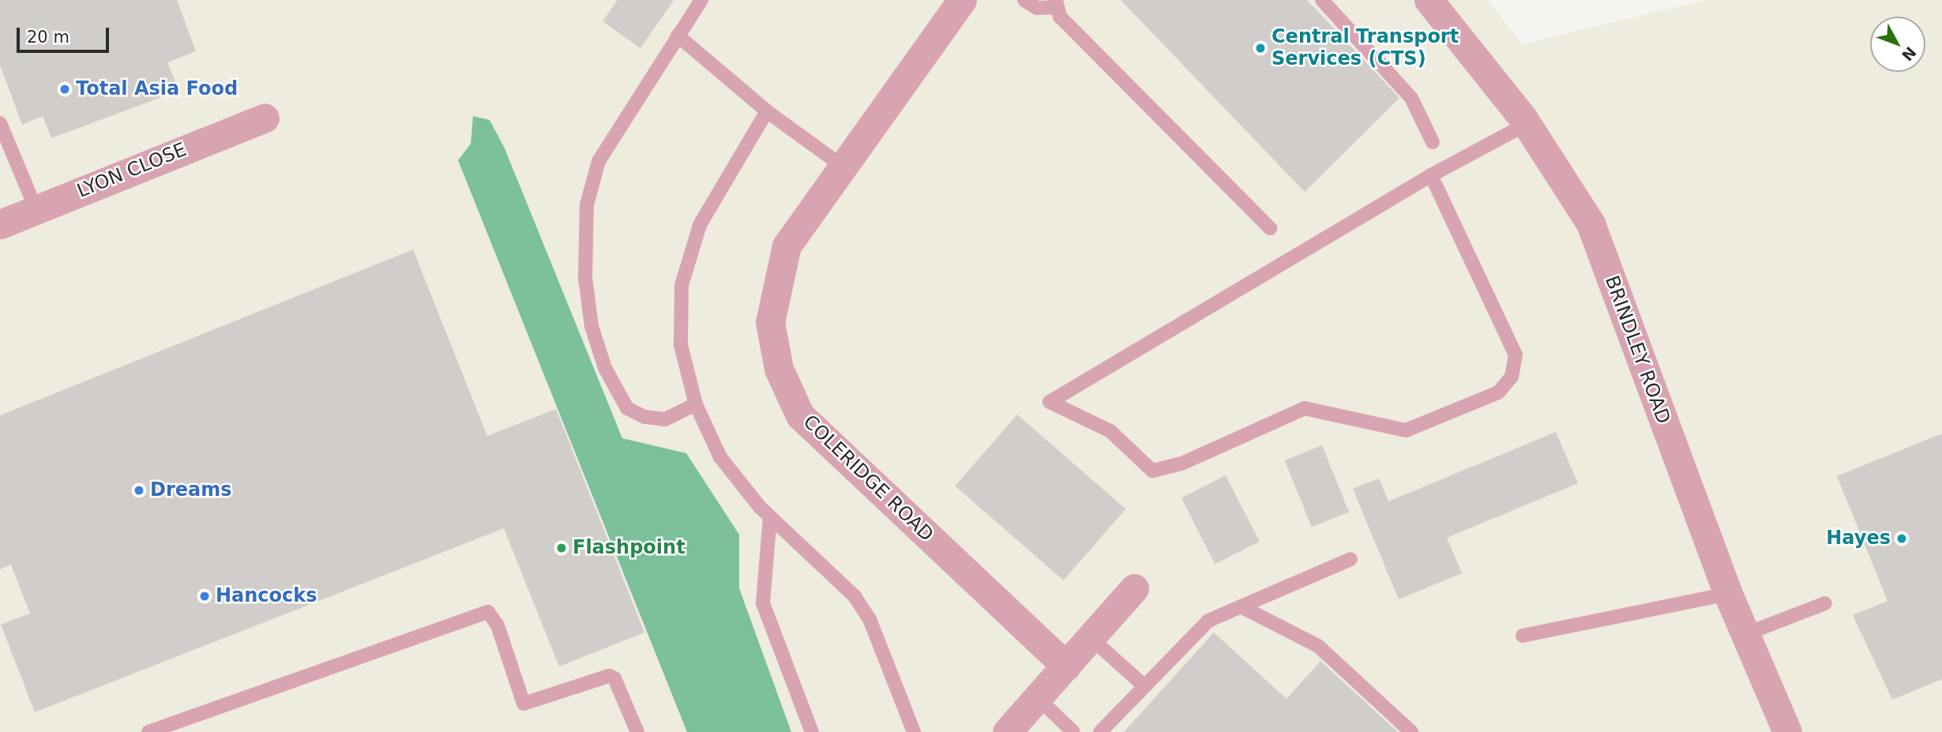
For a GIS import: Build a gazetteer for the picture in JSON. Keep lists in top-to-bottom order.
{
  "streets": {
    "street": ["LYON CLOSE", "BRINDLEY ROAD", "COLERIDGE ROAD"]
  },
  "places": [
    "Central Transport Services (CTS)",
    "Total Asia Food",
    "Dreams",
    "Hayes",
    "Flashpoint",
    "Hancocks"
  ],
  "scale_bar": "20 m",
  "north": "bottom right"
}
